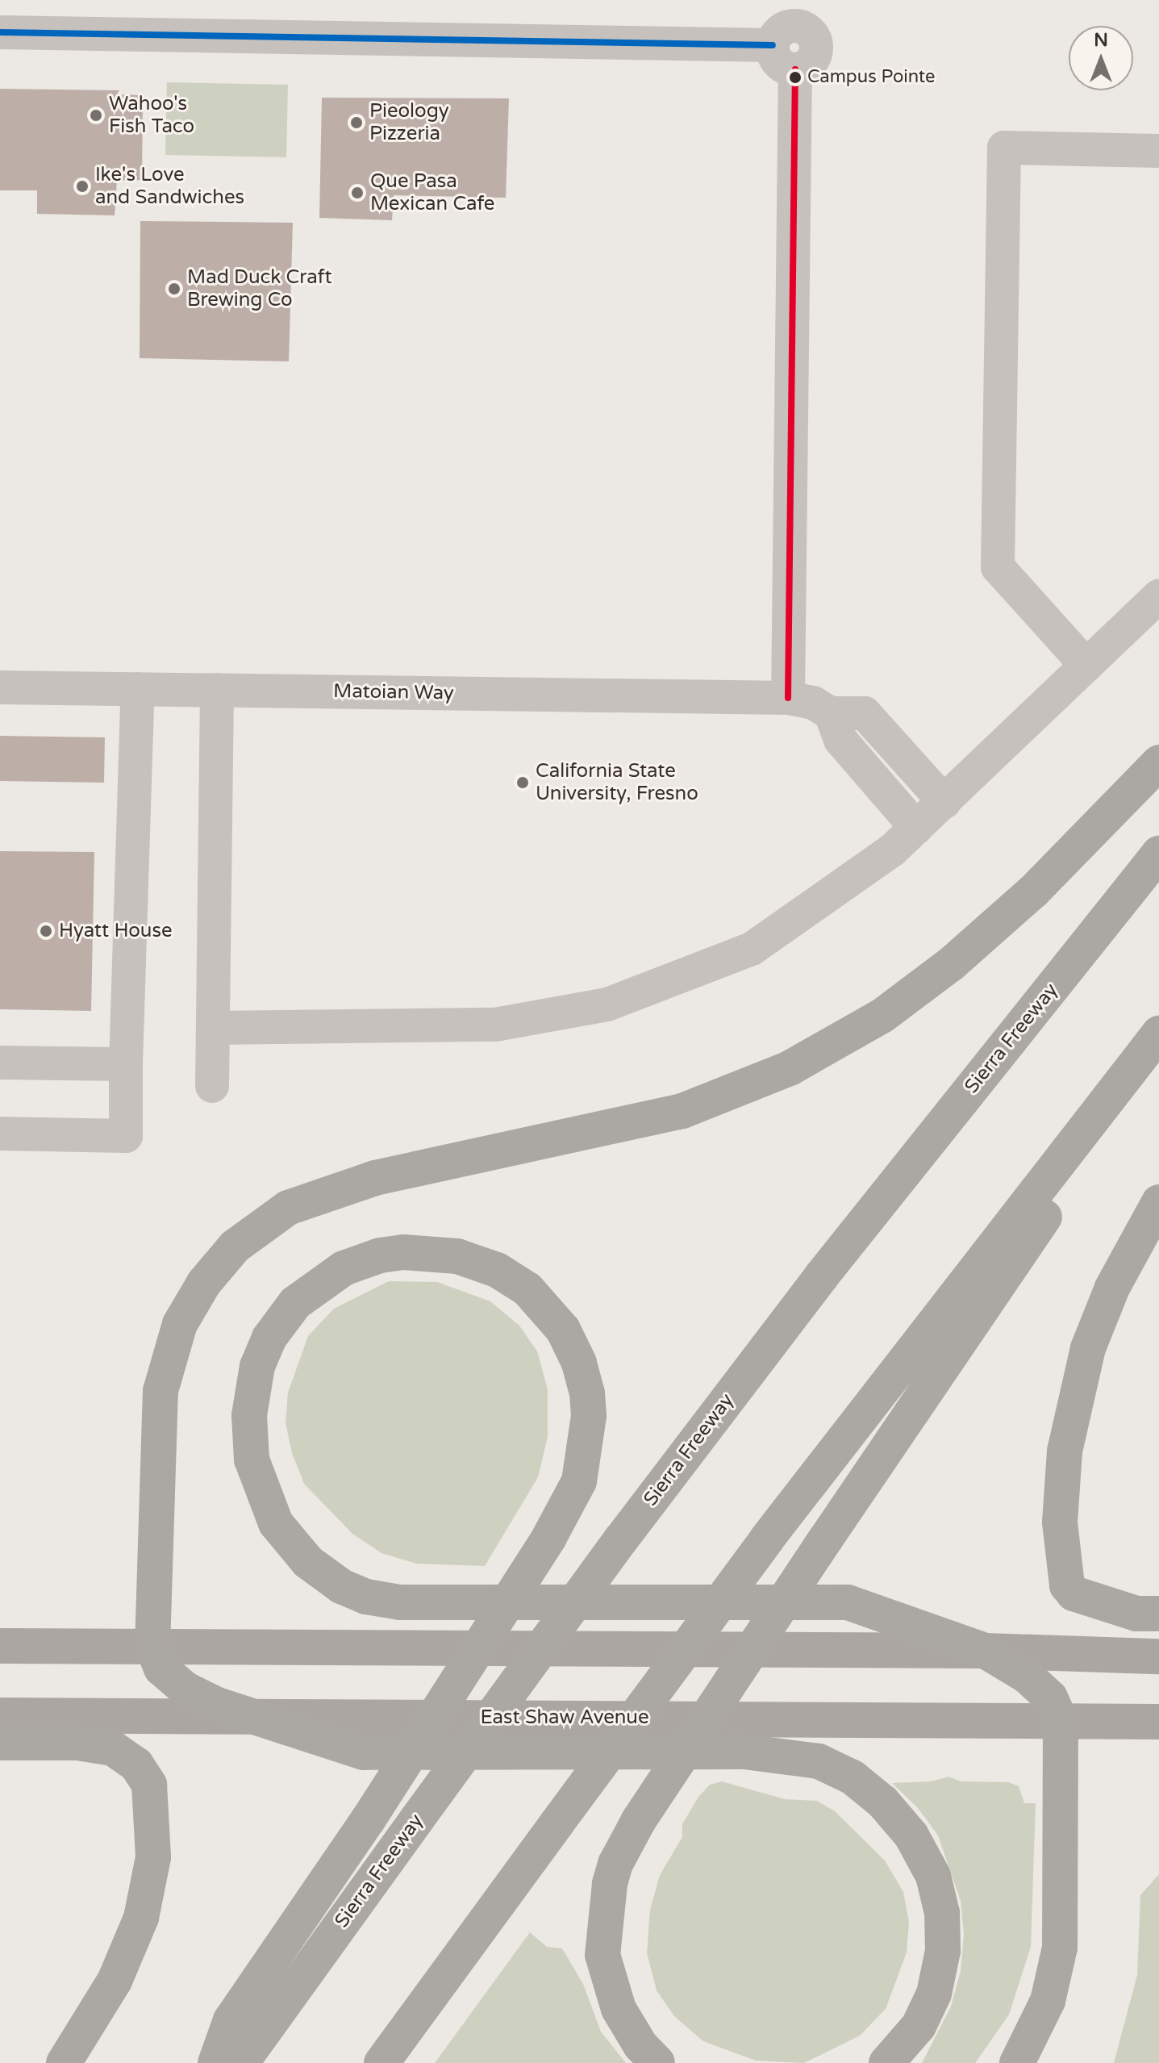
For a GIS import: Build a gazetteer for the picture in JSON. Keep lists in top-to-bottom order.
{
  "streets": {
    "highway": ["Sierra Freeway"],
    "main road": ["East Shaw Avenue"],
    "street": ["Matoian Way"]
  },
  "places": [
    "Campus Pointe",
    "Wahoo's Fish Taco",
    "Pieology Pizzeria",
    "Ike's Love and Sandwiches",
    "Que Pasa Mexican Cafe",
    "Mad Duck Craft Brewing Co",
    "California State University, Fresno",
    "Hyatt House"
  ],
  "north": "top"
}
